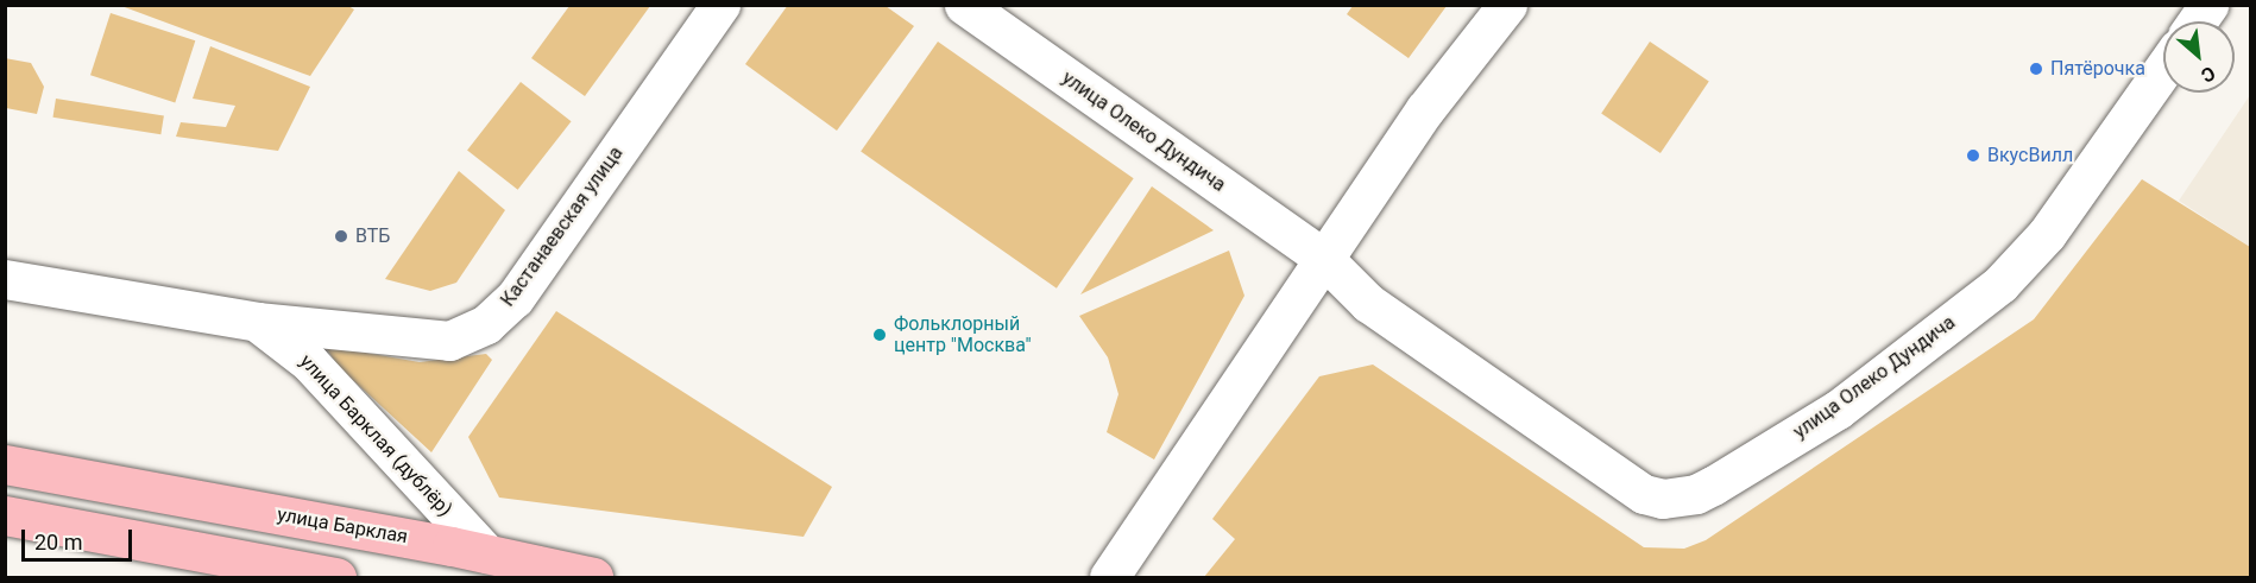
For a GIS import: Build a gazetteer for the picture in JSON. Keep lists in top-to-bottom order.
{
  "streets": {
    "main road": ["улица Барклая"],
    "street": ["улица Олеко Дундича", "Кастанаевская улица", "улица Барклая (дублёр)"]
  },
  "crossings": [
    ["Кастанаевская улица", "улица Барклая (дублёр)"],
    ["улица Барклая (дублёр)", "улица Барклая"]
  ],
  "places": [
    "Пятёрочка",
    "ВкусВилл",
    "ВТБ",
    "Фольклорный центр \"Москва\""
  ],
  "scale_bar": "20 m",
  "north": "bottom right"
}
